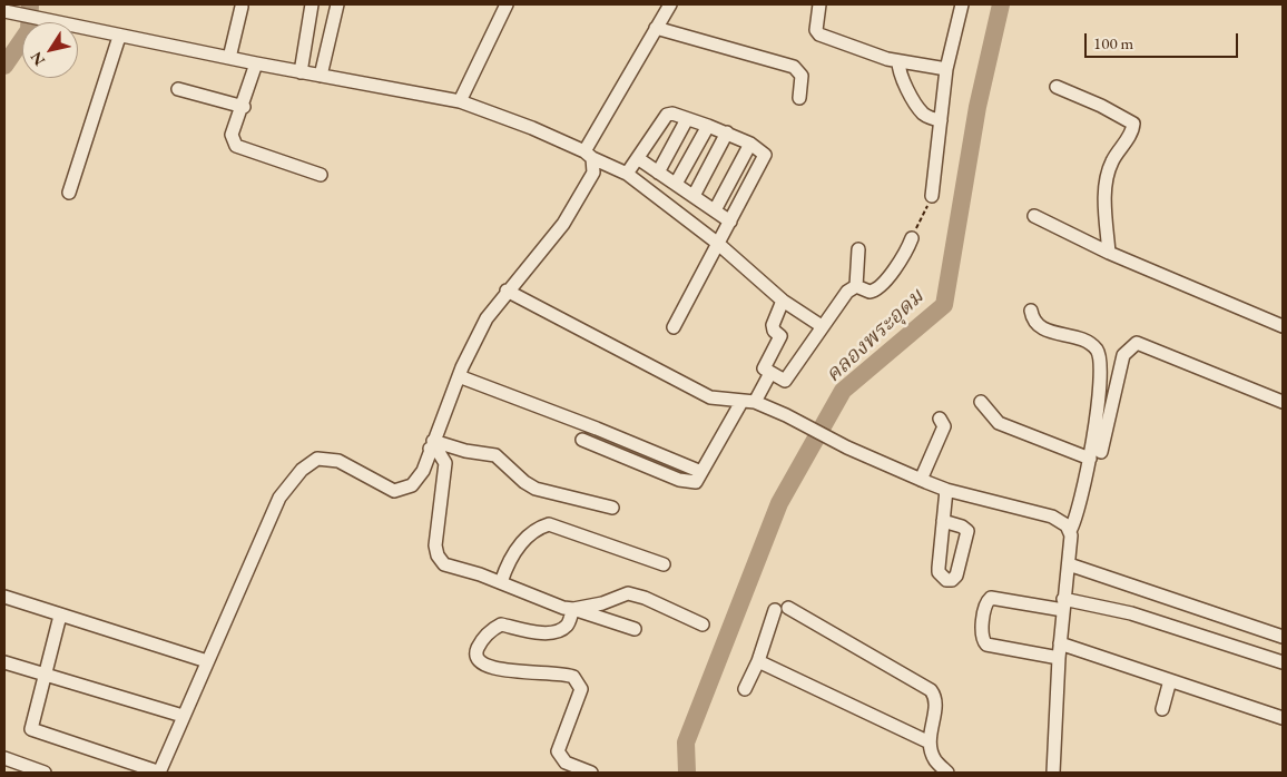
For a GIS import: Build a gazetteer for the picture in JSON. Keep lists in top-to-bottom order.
{
  "water": ["คลองพระอุดม"],
  "scale_bar": "100 m",
  "north": "bottom left"
}
